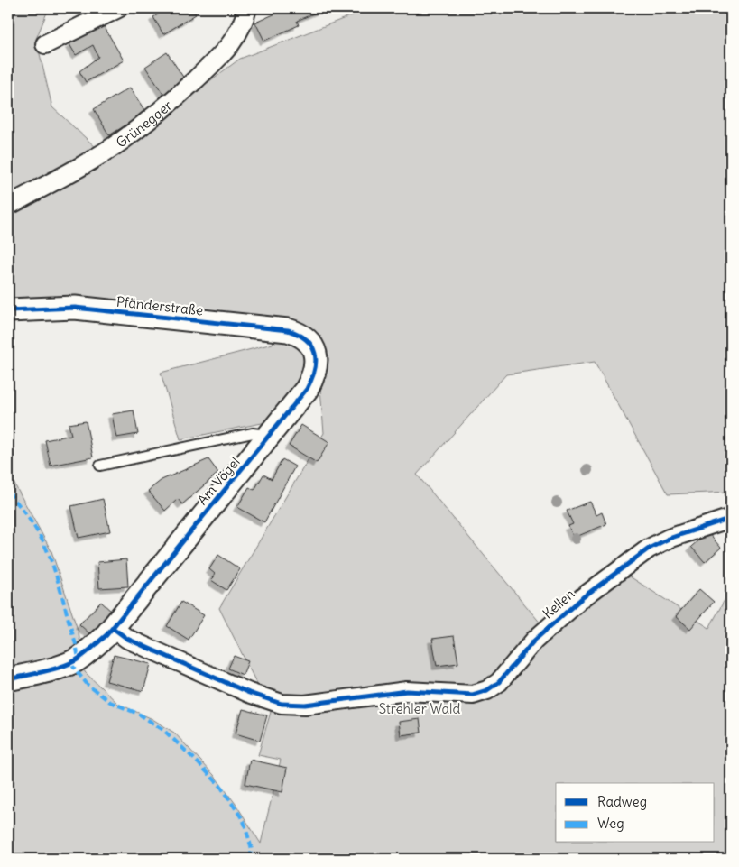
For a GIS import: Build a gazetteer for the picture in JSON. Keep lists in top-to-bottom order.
{
  "streets": {
    "street": [
      "Grünegger",
      "Pfänderstraße",
      "Am Vögel",
      "Kellen"
    ]
  },
  "crossings": [
    ["Pfänderstraße", "Am Vögel"],
    ["Am Vögel", "Kellen"]
  ],
  "parks": ["Strehler Wald"],
  "legend": ["Radweg", "Weg"]
}
